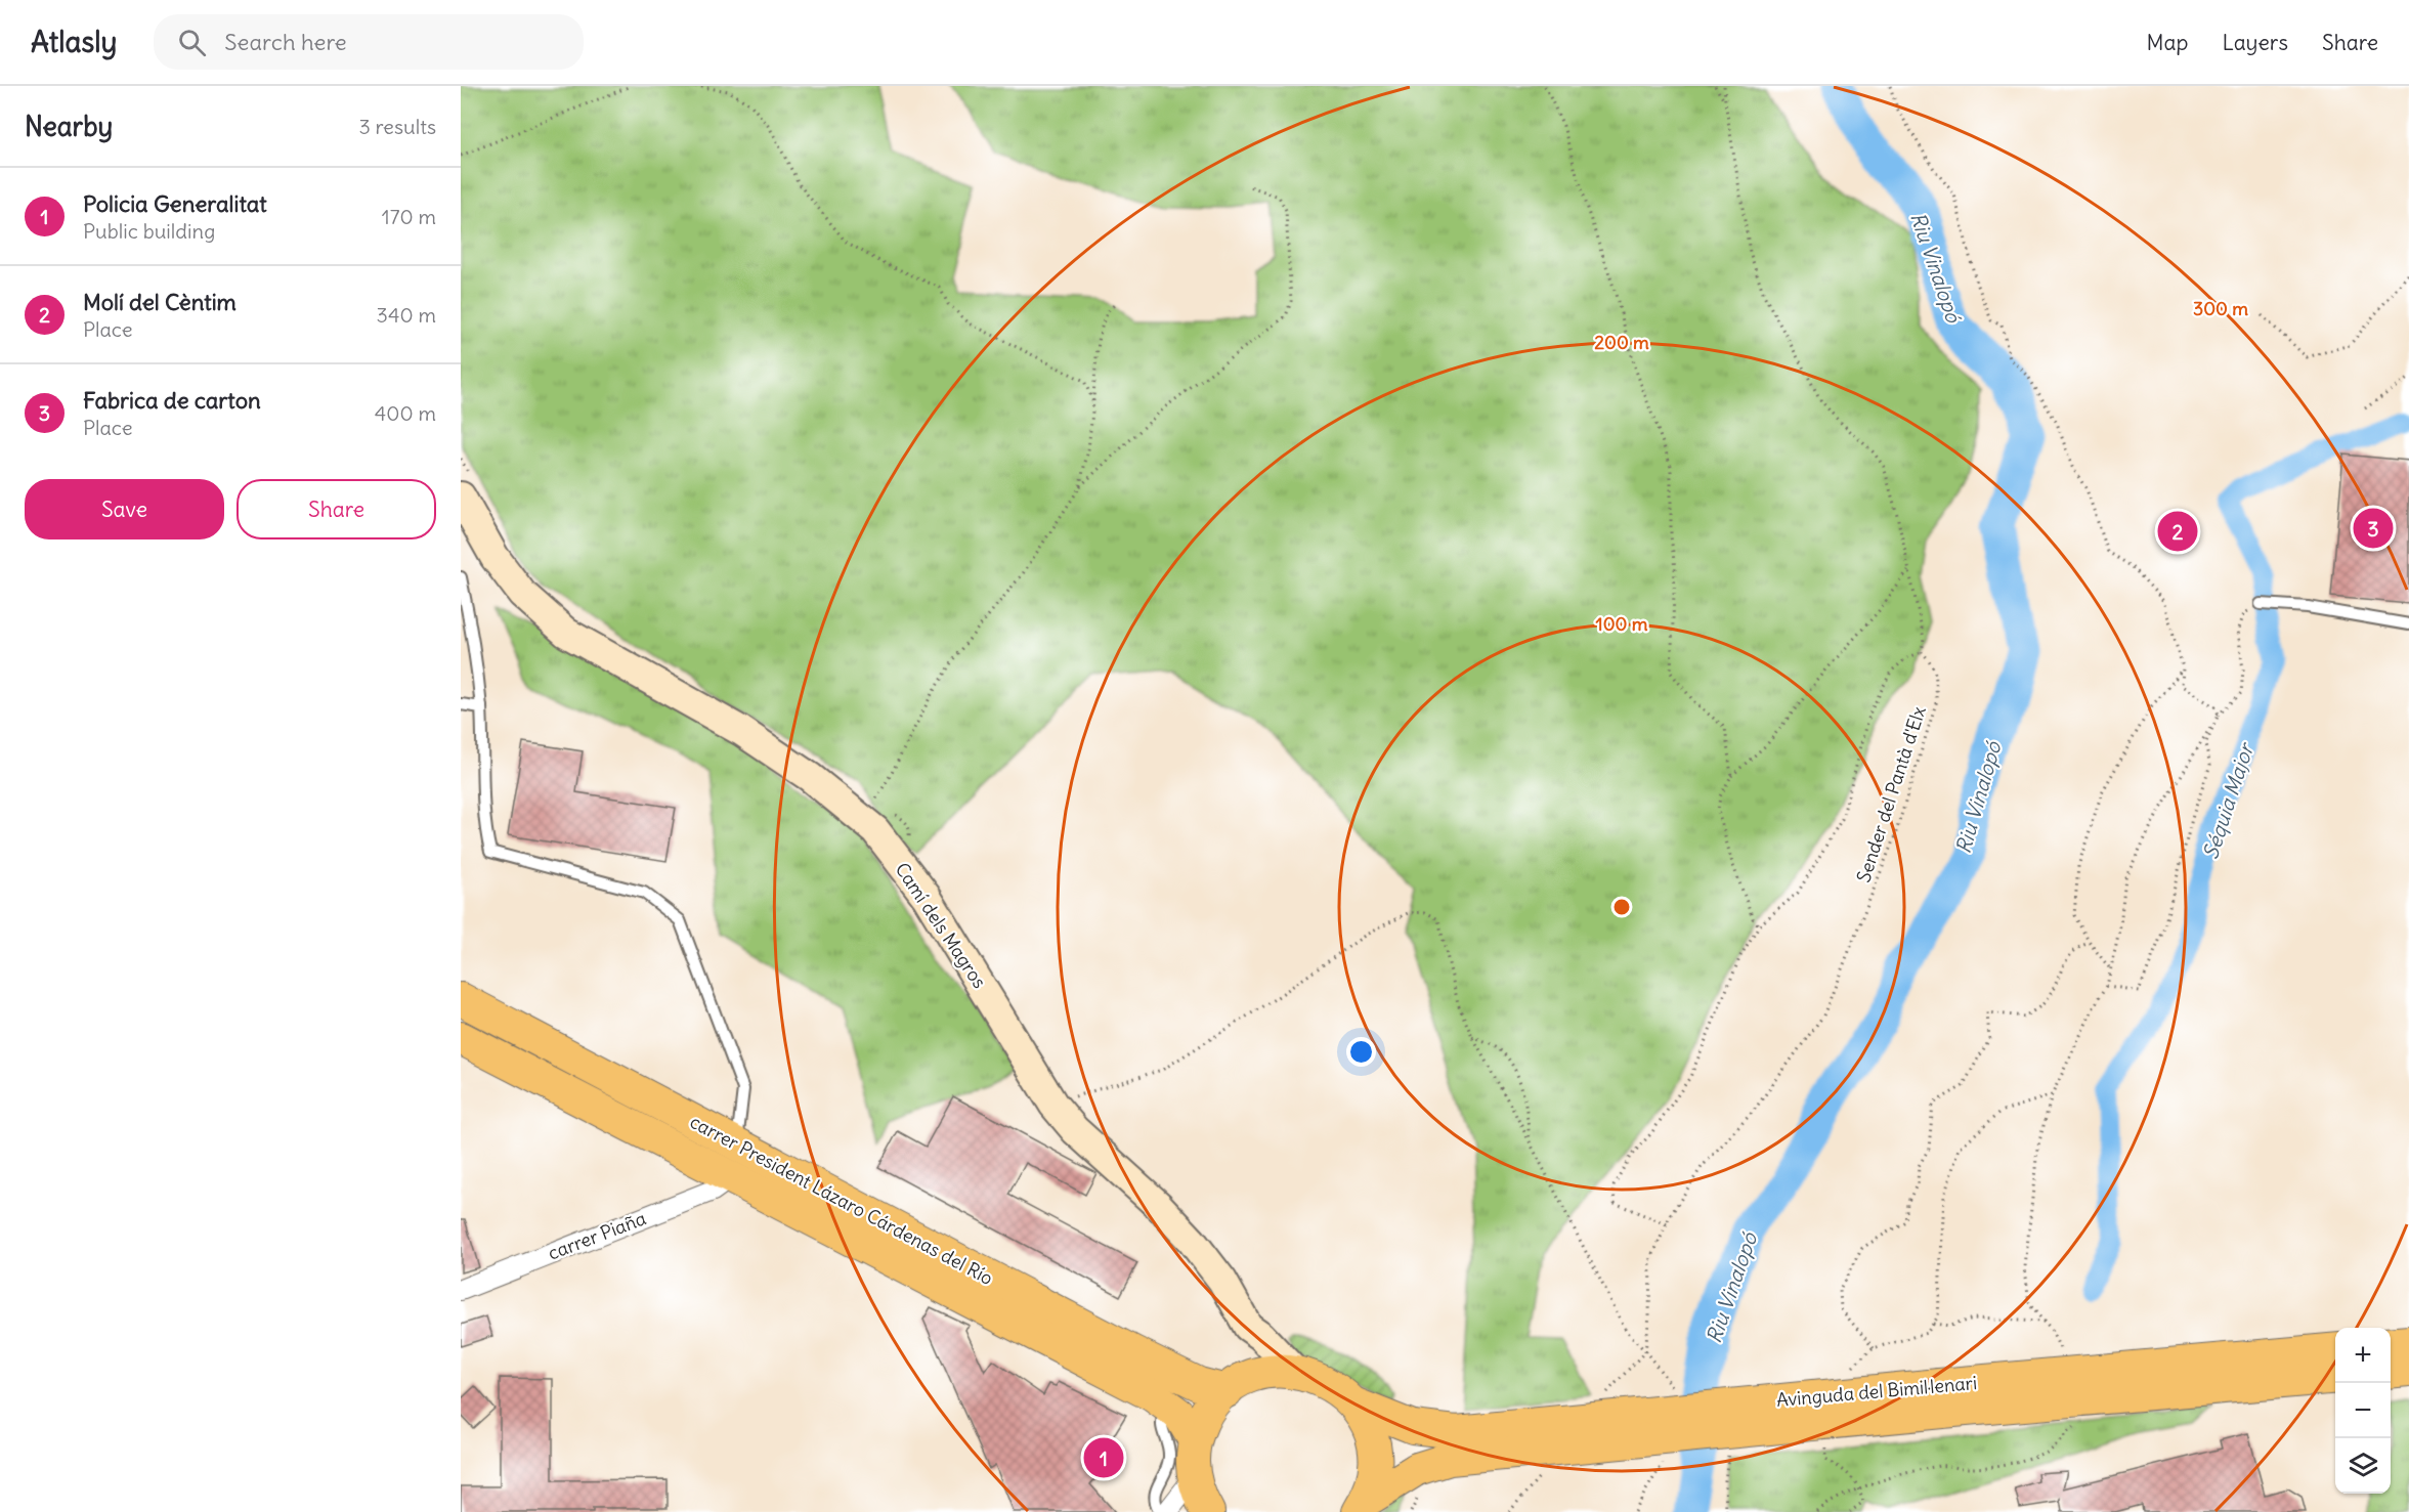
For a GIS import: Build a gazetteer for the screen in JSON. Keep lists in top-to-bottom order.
{
  "streets": {
    "main road": ["carrer President Lázaro Cárdenas del Río", "Avinguda del Bimil·lenari"],
    "street": ["Camí dels Magros", "carrer Piaña"],
    "path": ["Sender del Pantà d'Elx"]
  },
  "crossings": [
    ["Camí dels Magros", "carrer President Lázaro Cárdenas del Río"],
    ["carrer President Lázaro Cárdenas del Río", "carrer Piaña"]
  ],
  "water": ["Riu Vinalopó", "Séquia Major"],
  "page": {
    "header": "Atlasly",
    "search": "Search here",
    "nav": ["Map", "Layers", "Share"],
    "heading": ["Nearby", "3 results"],
    "list": [
      {
        "mark": "1",
        "name": "Policia Generalitat",
        "note": "Public building",
        "value": "170 m"
      },
      {
        "mark": "2",
        "name": "Molí del Cèntim",
        "note": "Place",
        "value": "340 m"
      },
      {
        "mark": "3",
        "name": "Fabrica de carton",
        "note": "Place",
        "value": "400 m"
      }
    ],
    "buttons": ["Save", "Share"],
    "pins": ["3", "2", "1"],
    "map_buttons": ["+", "−"]
  },
  "rings": ["300 m", "200 m", "100 m"]
}
